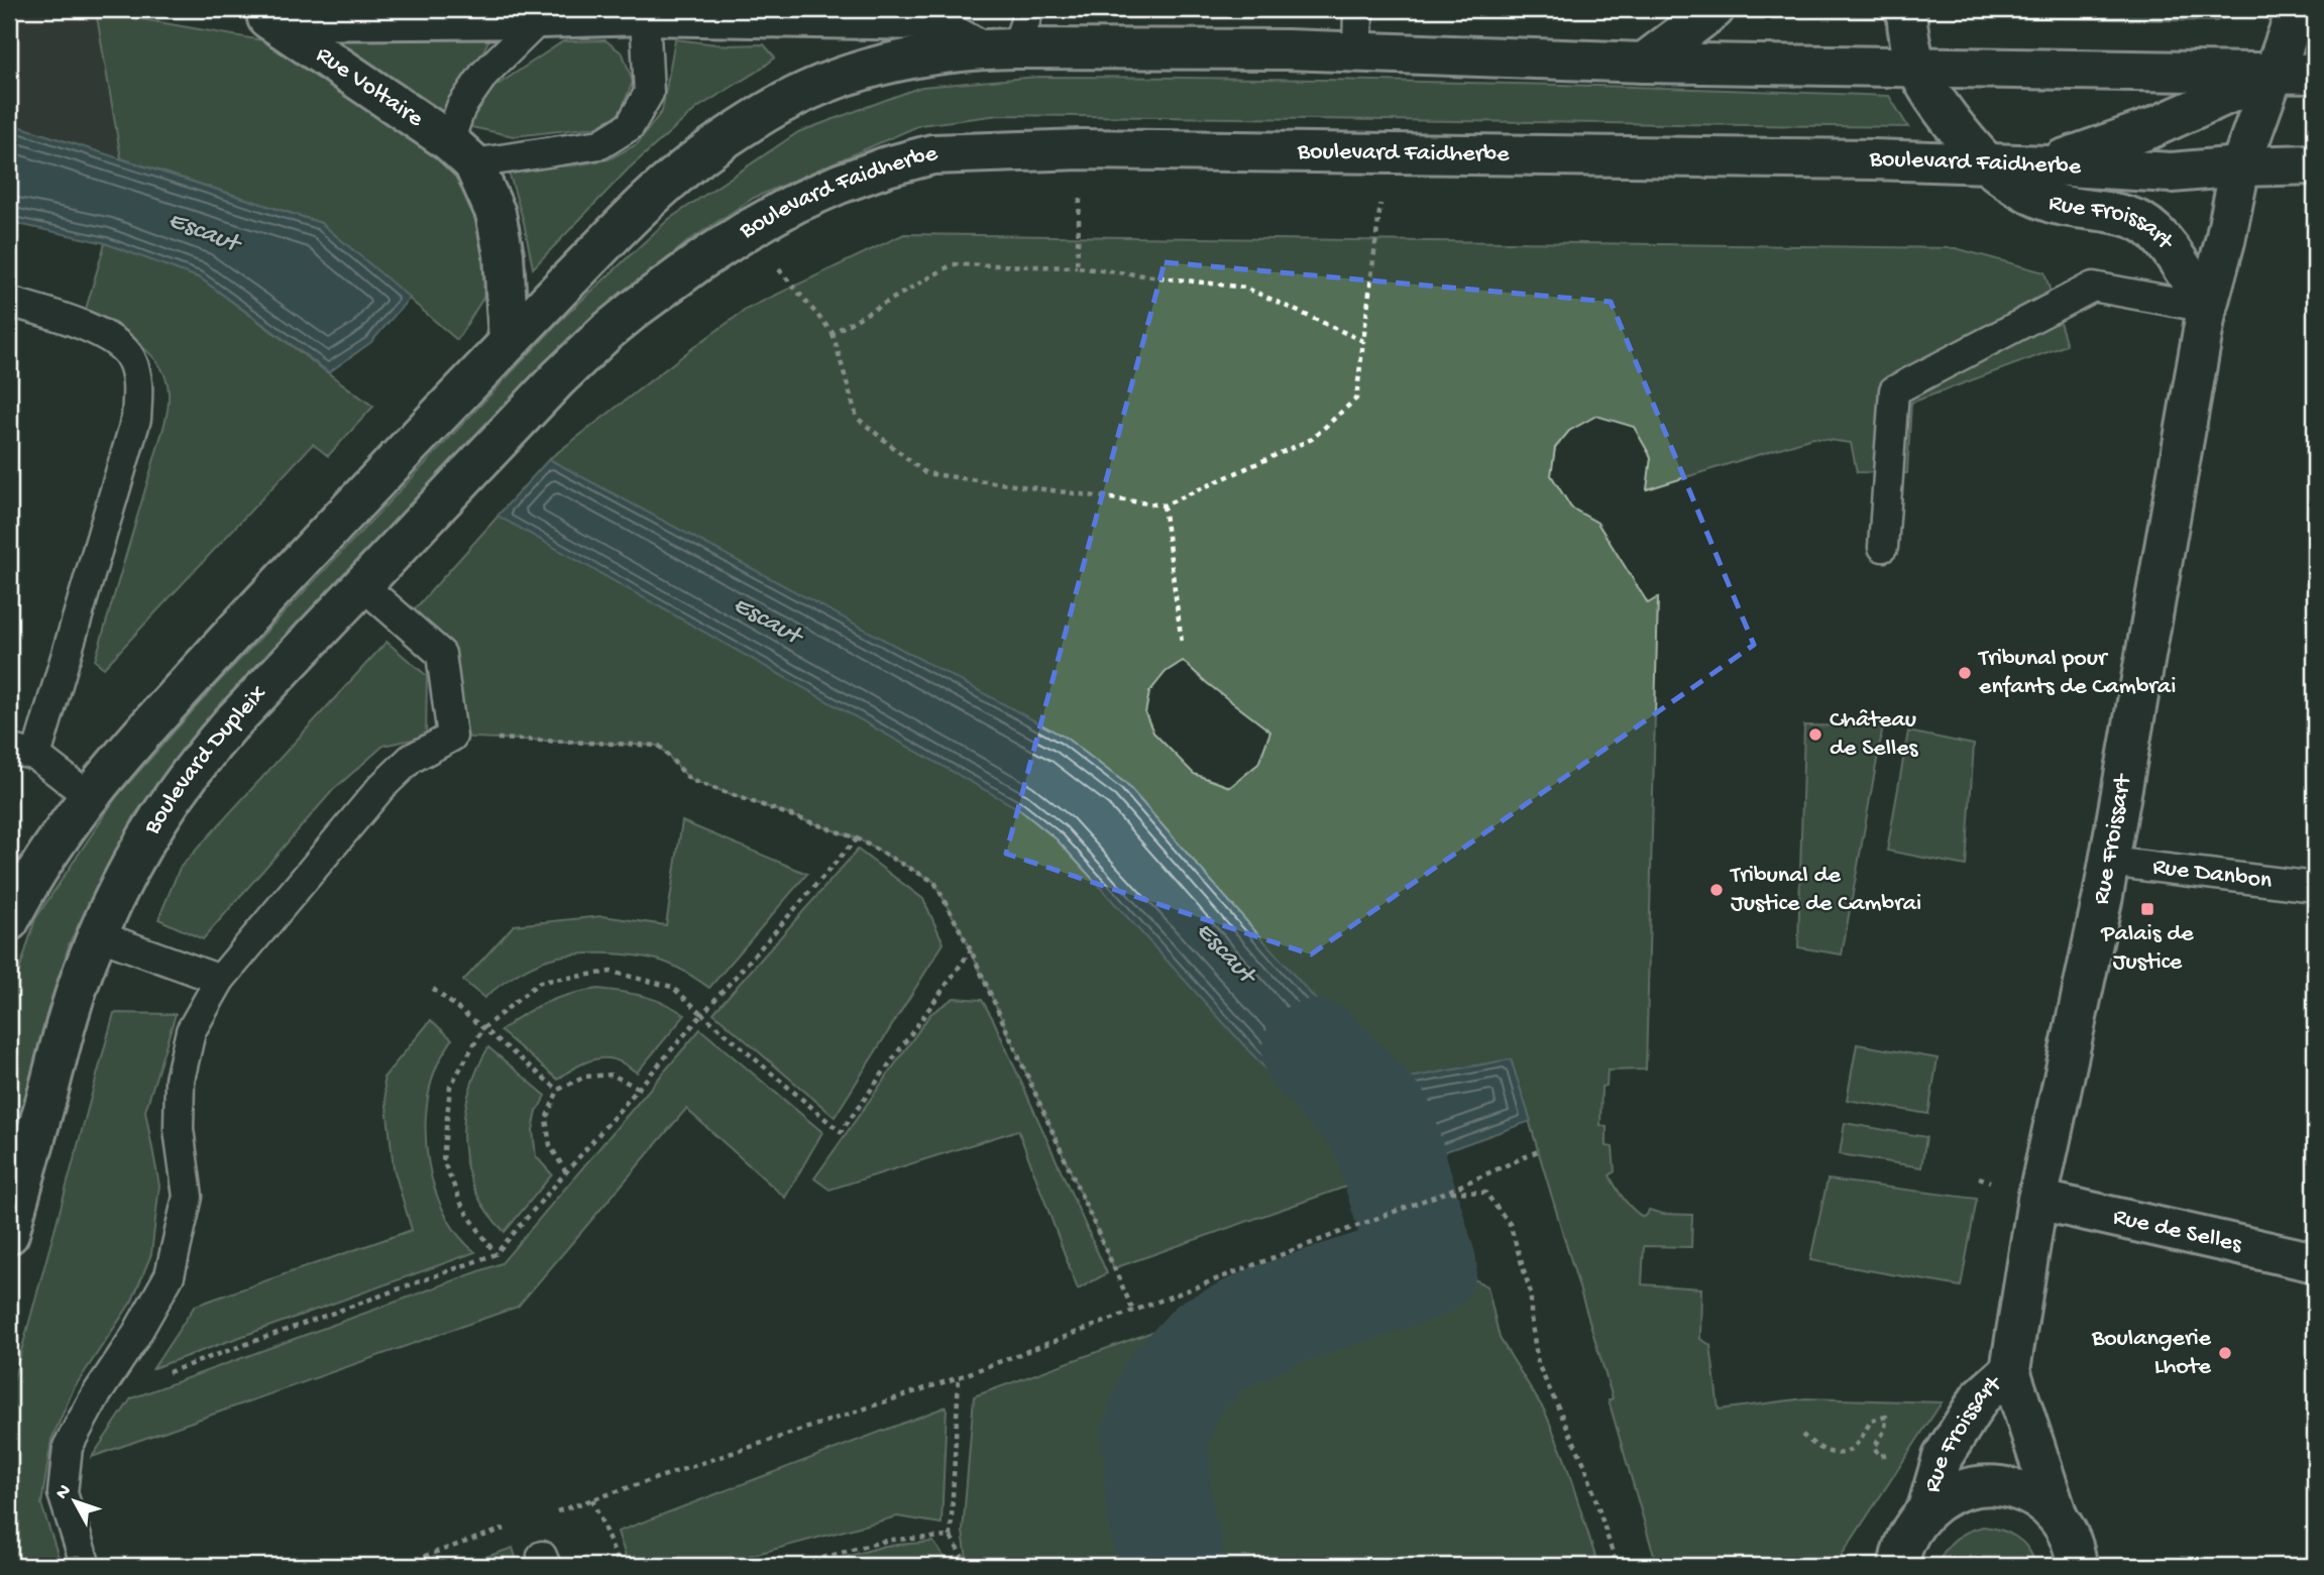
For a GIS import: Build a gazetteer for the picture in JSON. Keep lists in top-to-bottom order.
{
  "streets": {
    "street": [
      "Rue Voltaire",
      "Boulevard Faidherbe",
      "Rue Froissart",
      "Boulevard Dupleix",
      "Rue de Selles"
    ],
    "lane": ["Rue Danbon"]
  },
  "crossings": [
    ["Boulevard Faidherbe", "Rue Froissart"],
    ["Boulevard Faidherbe", "Boulevard Dupleix"],
    ["Rue Froissart", "Rue Danbon"],
    ["Rue Froissart", "Rue de Selles"]
  ],
  "water": ["Escaut"],
  "places": {
    "other": [
      "Tribunal pour enfants de Cambrai",
      "Château de Selles",
      "Tribunal de Justice de Cambrai",
      "Boulangerie Lhote"
    ],
    "transit": ["Palais de Justice"]
  },
  "north": "top left"
}
